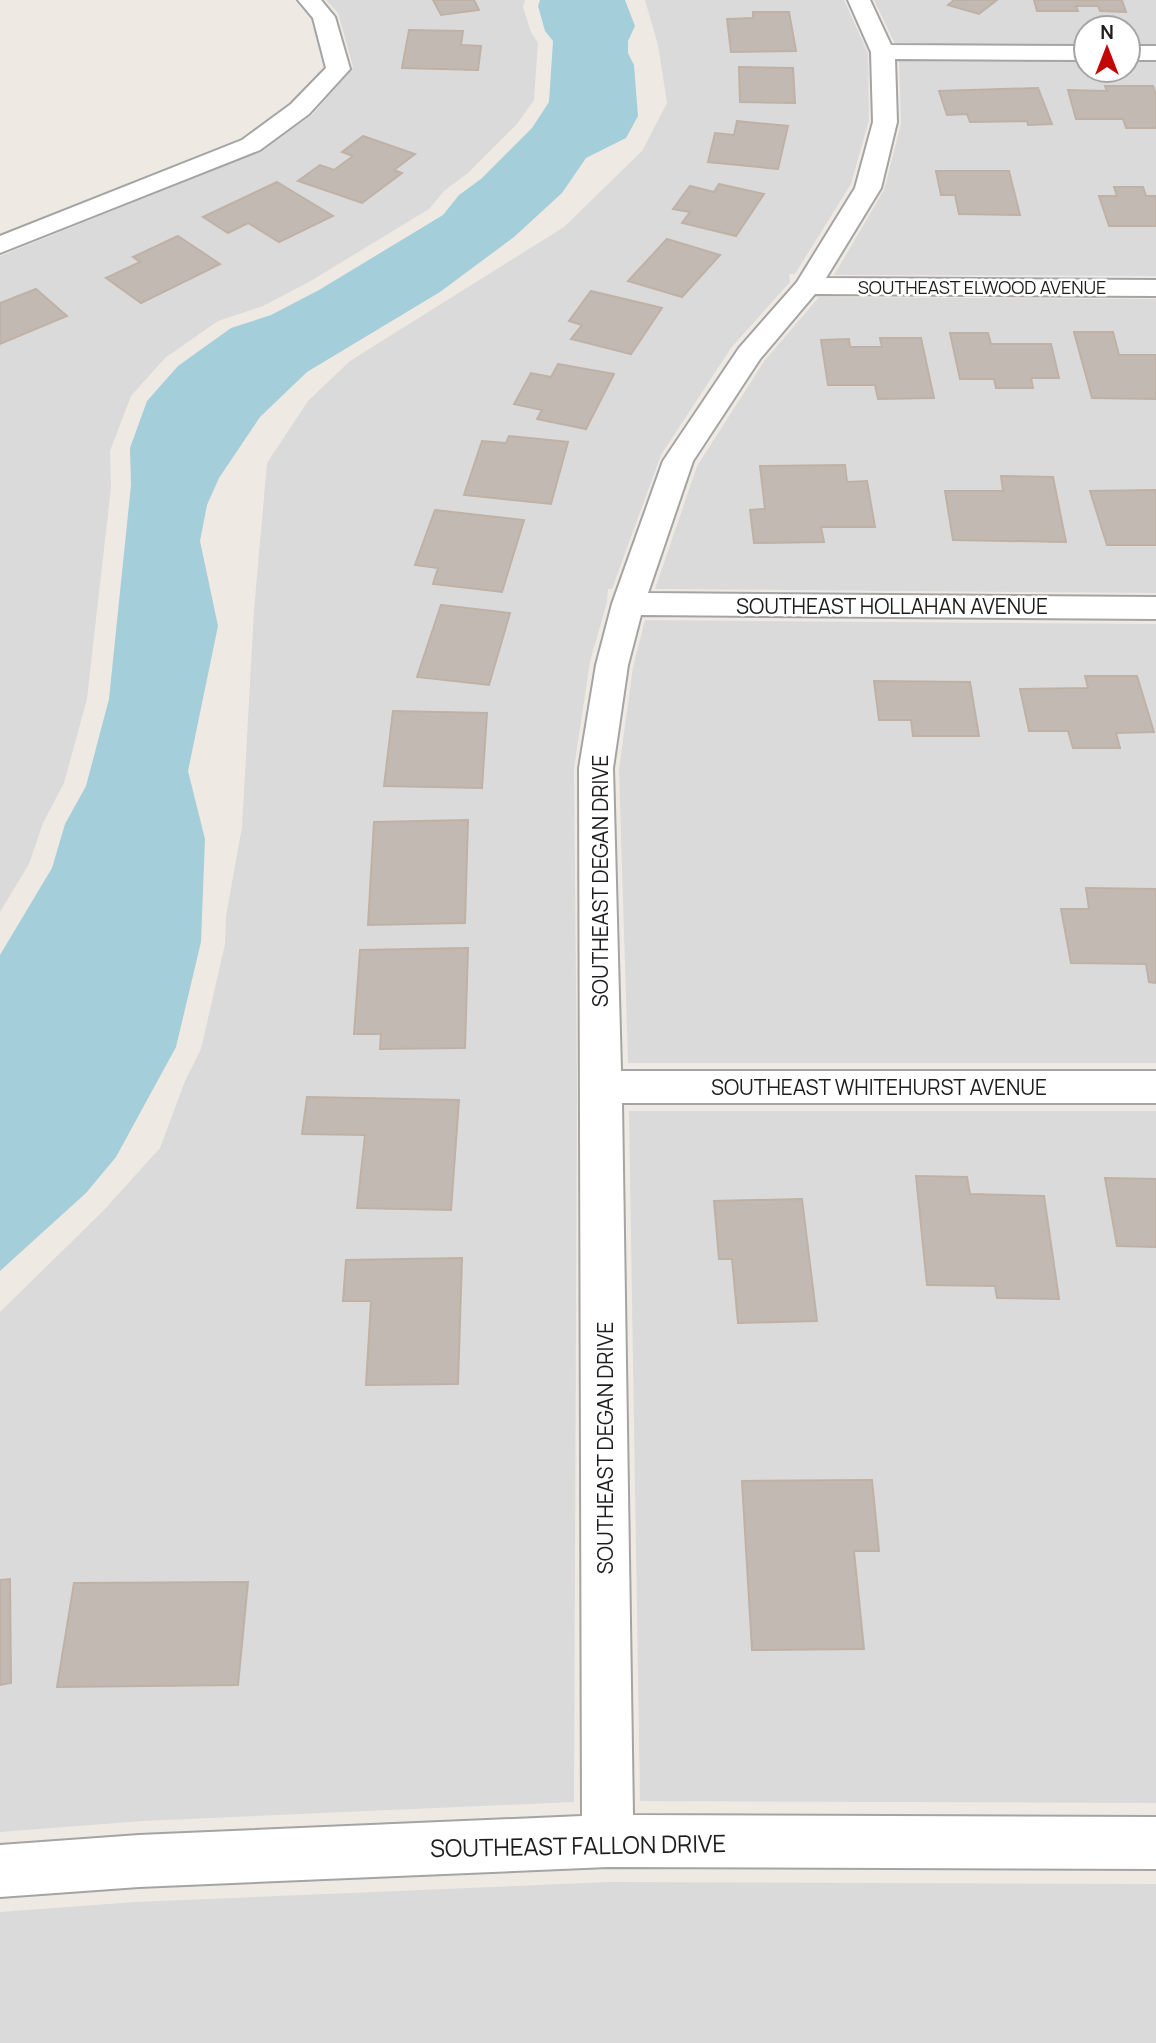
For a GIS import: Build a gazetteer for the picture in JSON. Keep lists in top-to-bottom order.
{
  "streets": {
    "street": [
      "SOUTHEAST ELWOOD AVENUE",
      "SOUTHEAST HOLLAHAN AVENUE",
      "SOUTHEAST DEGAN DRIVE",
      "SOUTHEAST WHITEHURST AVENUE",
      "SOUTHEAST FALLON DRIVE"
    ]
  },
  "crossings": [
    ["SOUTHEAST ELWOOD AVENUE", "SOUTHEAST DEGAN DRIVE"],
    ["SOUTHEAST HOLLAHAN AVENUE", "SOUTHEAST DEGAN DRIVE"],
    ["SOUTHEAST DEGAN DRIVE", "SOUTHEAST WHITEHURST AVENUE"],
    ["SOUTHEAST DEGAN DRIVE", "SOUTHEAST FALLON DRIVE"]
  ],
  "north": "top"
}
